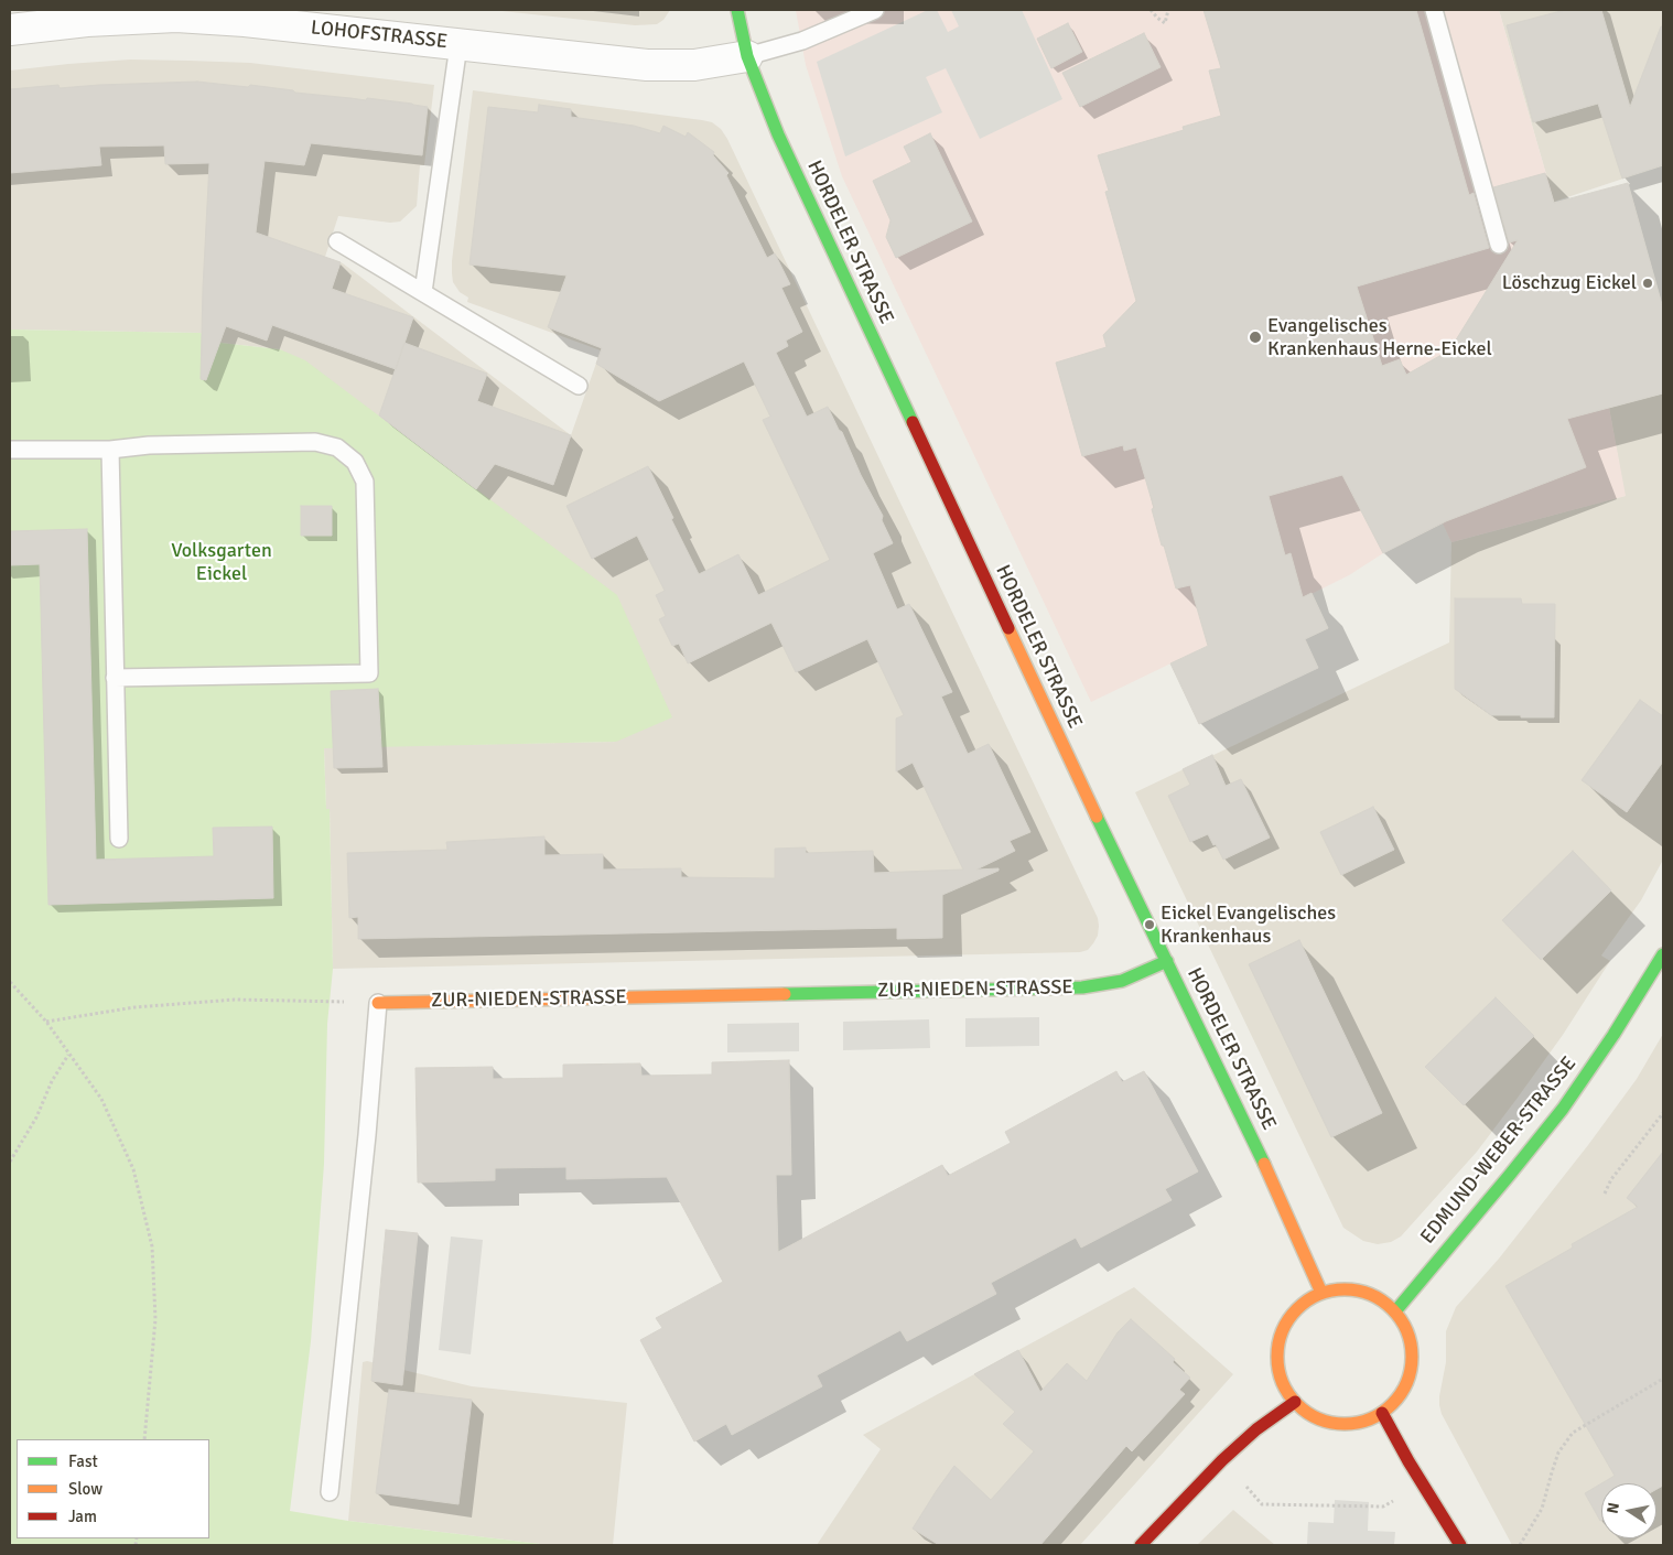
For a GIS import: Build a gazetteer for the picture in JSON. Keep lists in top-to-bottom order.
{
  "streets": {
    "street": [
      "LOHOFSTRASSE",
      "HORDELER STRASSE",
      "ZUR-NIEDEN-STRASSE",
      "EDMUND-WEBER-STRASSE"
    ]
  },
  "crossings": [
    ["LOHOFSTRASSE", "HORDELER STRASSE"],
    ["HORDELER STRASSE", "ZUR-NIEDEN-STRASSE"],
    ["HORDELER STRASSE", "EDMUND-WEBER-STRASSE"]
  ],
  "parks": ["Volksgarten Eickel"],
  "places": ["Löschzug Eickel", "Evangelisches Krankenhaus Herne-Eickel", "Eickel Evangelisches Krankenhaus"],
  "legend": ["Fast", "Slow", "Jam"],
  "north": "left"
}
